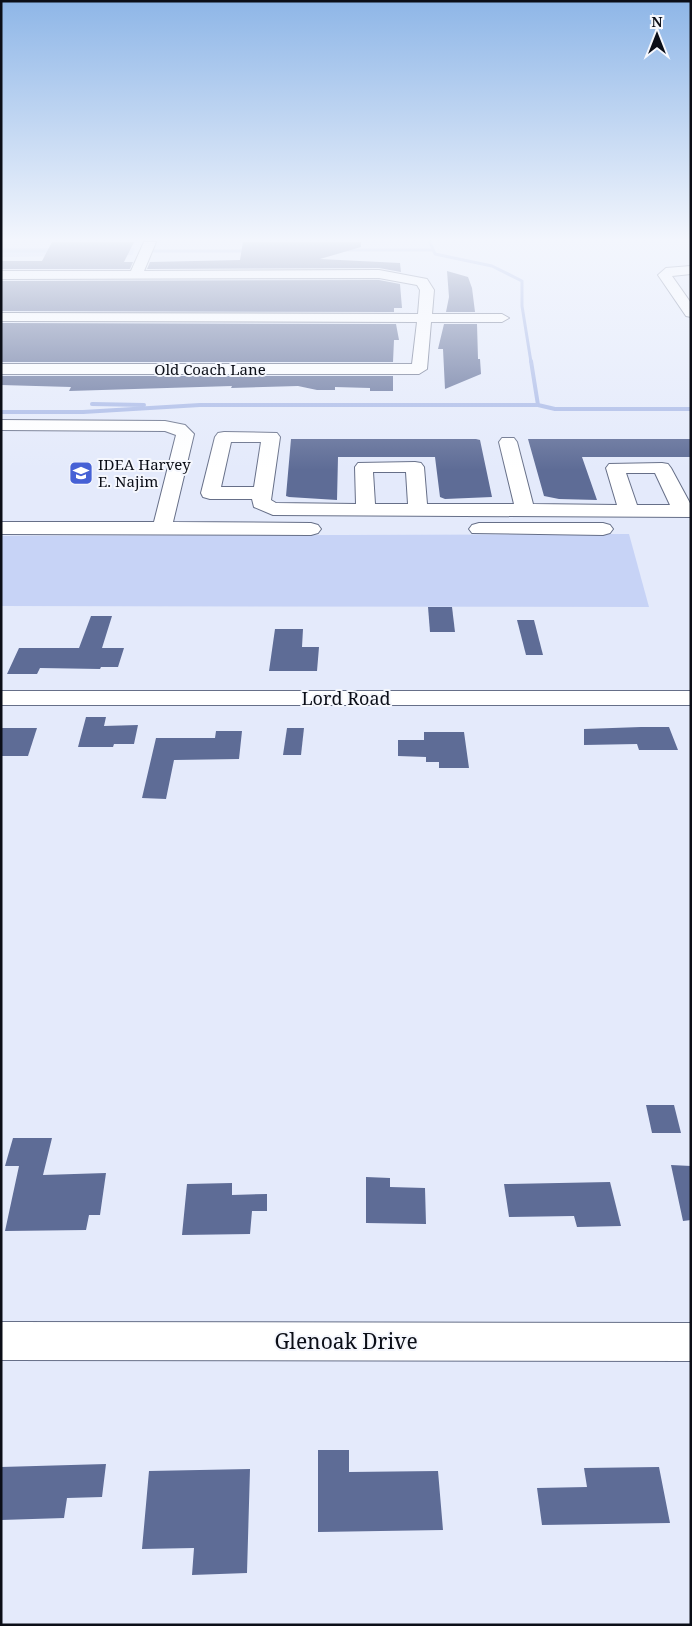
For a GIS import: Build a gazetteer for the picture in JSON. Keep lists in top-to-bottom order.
{
  "streets": {
    "street": ["Old Coach Lane", "Lord Road", "Glenoak Drive"]
  },
  "places": {
    "school or university": ["IDEA Harvey E. Najim"]
  },
  "north": "top"
}
